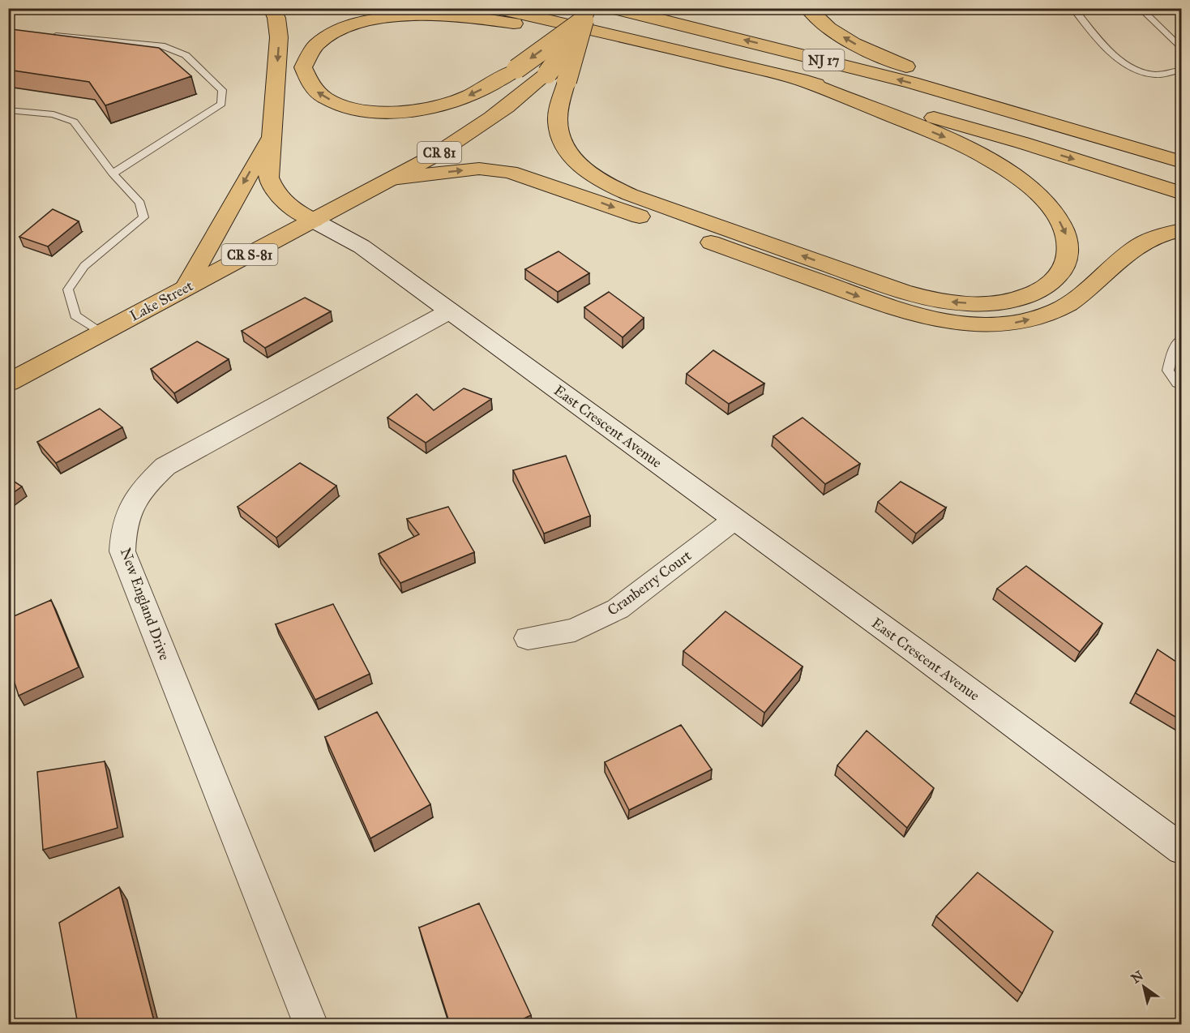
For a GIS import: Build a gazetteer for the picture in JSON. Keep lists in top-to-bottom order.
{
  "streets": {
    "main road": [
      "NJ 17",
      "CR 81",
      "CR S-81",
      "Lake Street"
    ],
    "street": ["East Crescent Avenue", "Cranberry Court", "New England Drive"]
  },
  "crossings": [
    ["CR 81", "Lake Street"],
    ["CR 81", "East Crescent Avenue"],
    ["Lake Street", "East Crescent Avenue"],
    ["East Crescent Avenue", "Cranberry Court"],
    ["East Crescent Avenue", "New England Drive"]
  ],
  "north": "top left"
}
